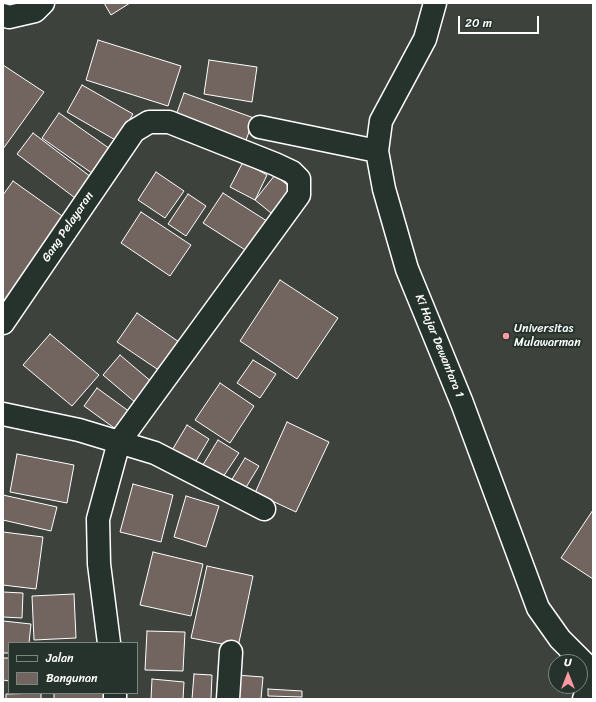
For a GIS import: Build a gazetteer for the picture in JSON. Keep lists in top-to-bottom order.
{
  "streets": {
    "street": ["Gang Pelayaran", "Ki Hajar Dewantara 1"]
  },
  "places": ["Universitas Mulawarman"],
  "legend": ["Jalan", "Bangunan"],
  "scale_bar": "20 m",
  "north": "top"
}
